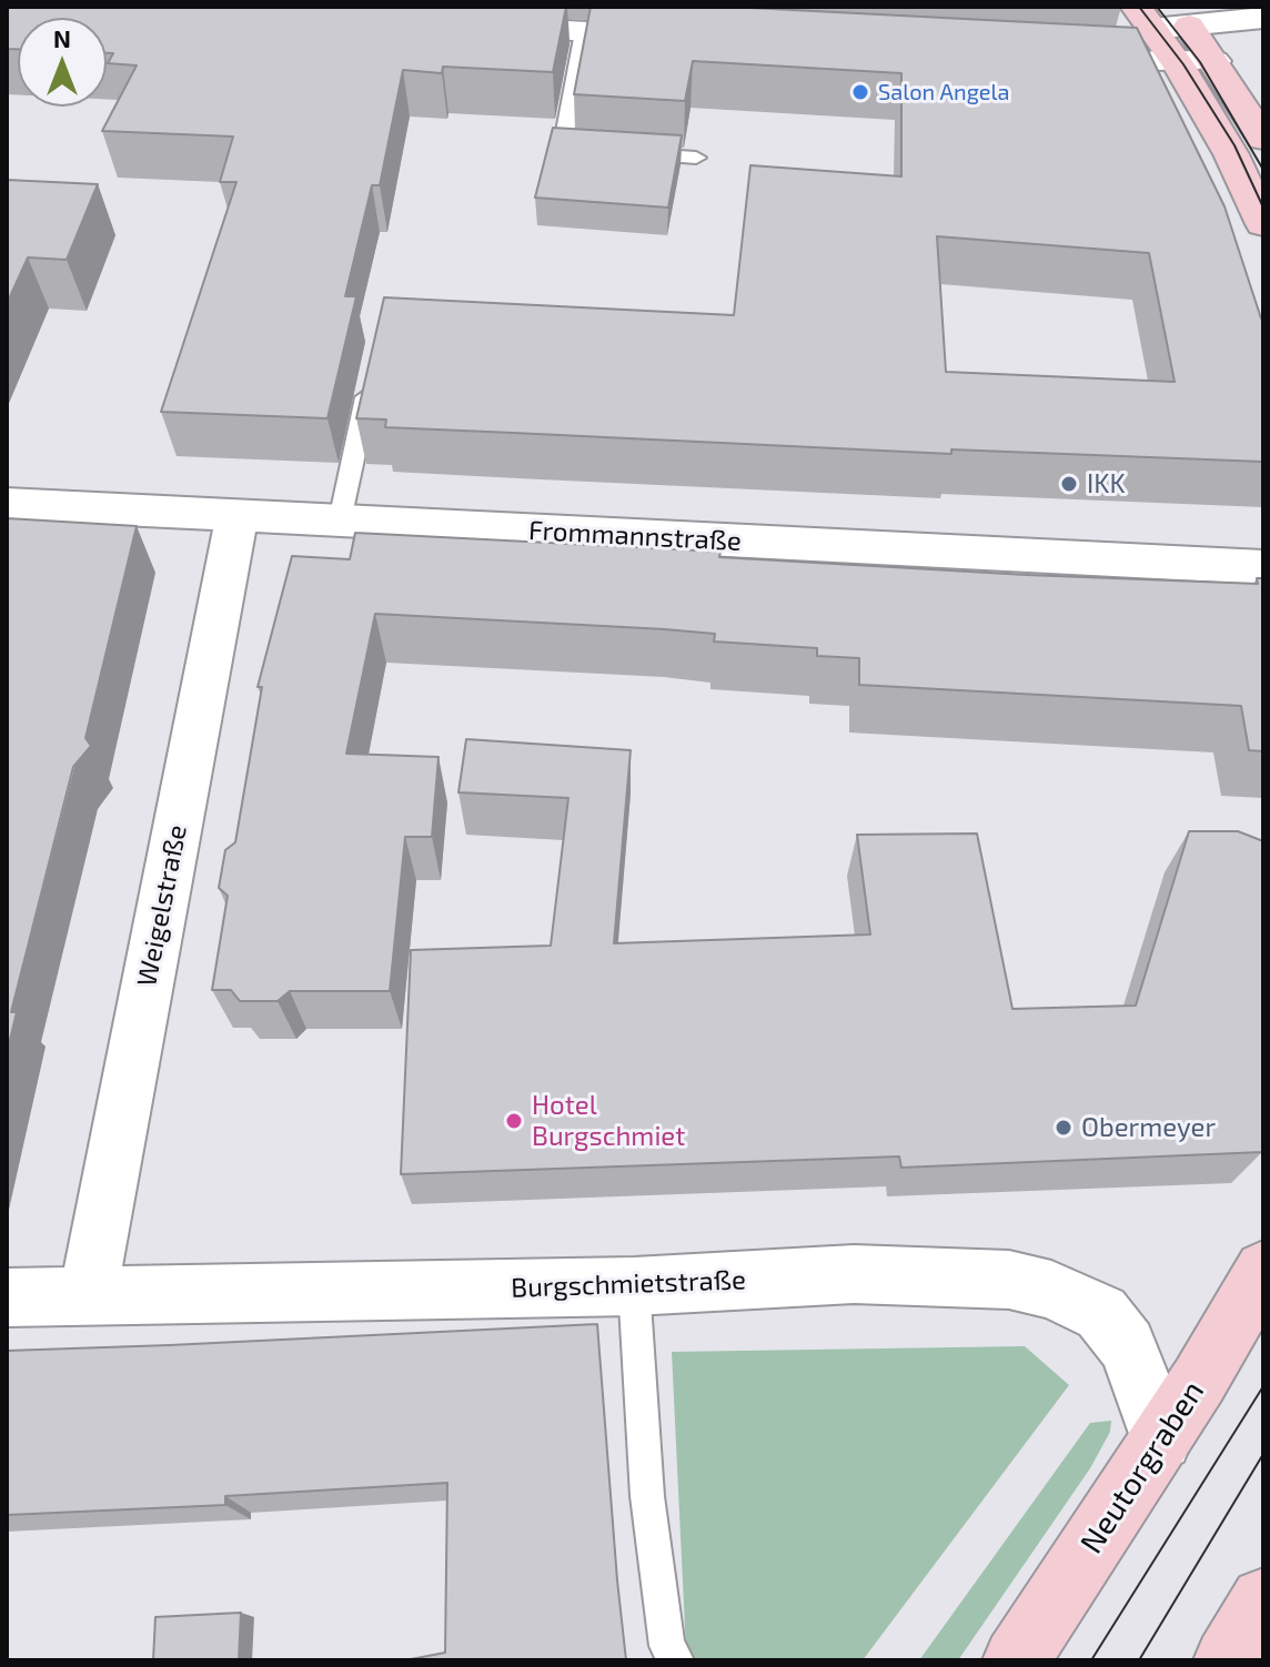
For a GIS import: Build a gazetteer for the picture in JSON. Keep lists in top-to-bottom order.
{
  "streets": {
    "main road": ["Neutorgraben"],
    "street": ["Frommannstraße", "Weigelstraße", "Burgschmietstraße"]
  },
  "crossings": [
    ["Frommannstraße", "Weigelstraße"],
    ["Weigelstraße", "Burgschmietstraße"],
    ["Burgschmietstraße", "Neutorgraben"]
  ],
  "places": [
    "Salon Angela",
    "IKK",
    "Hotel Burgschmiet",
    "Obermeyer"
  ],
  "north": "top"
}
